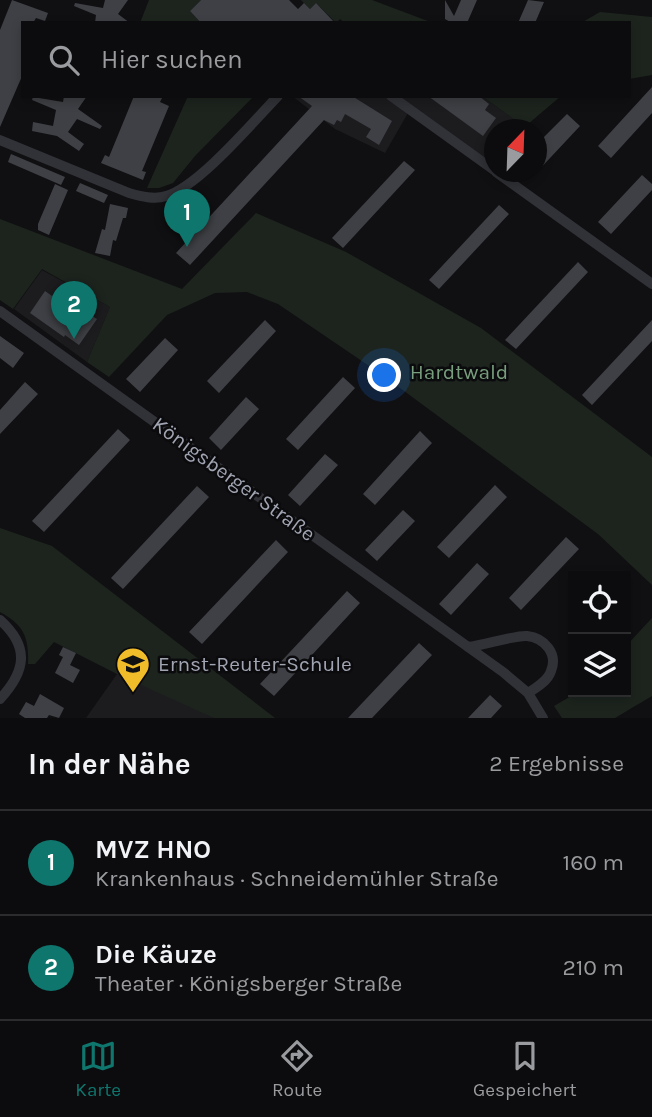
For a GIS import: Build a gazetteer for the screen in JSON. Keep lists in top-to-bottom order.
{
  "streets": {
    "street": ["Königsberger Straße"]
  },
  "parks": ["Hardtwald"],
  "places": {
    "school or university": ["Ernst-Reuter-Schule"]
  },
  "north": "top right",
  "page": {
    "search": "Hier suchen",
    "pins": ["1", "2"],
    "heading": ["In der Nähe", "2 Ergebnisse"],
    "list": [
      {
        "mark": "1",
        "name": "MVZ HNO",
        "note": "Krankenhaus · Schneidemühler Straße",
        "value": "160 m"
      },
      {
        "mark": "2",
        "name": "Die Käuze",
        "note": "Theater · Königsberger Straße",
        "value": "210 m"
      }
    ],
    "nav": ["Karte", "Route", "Gespeichert"]
  }
}
